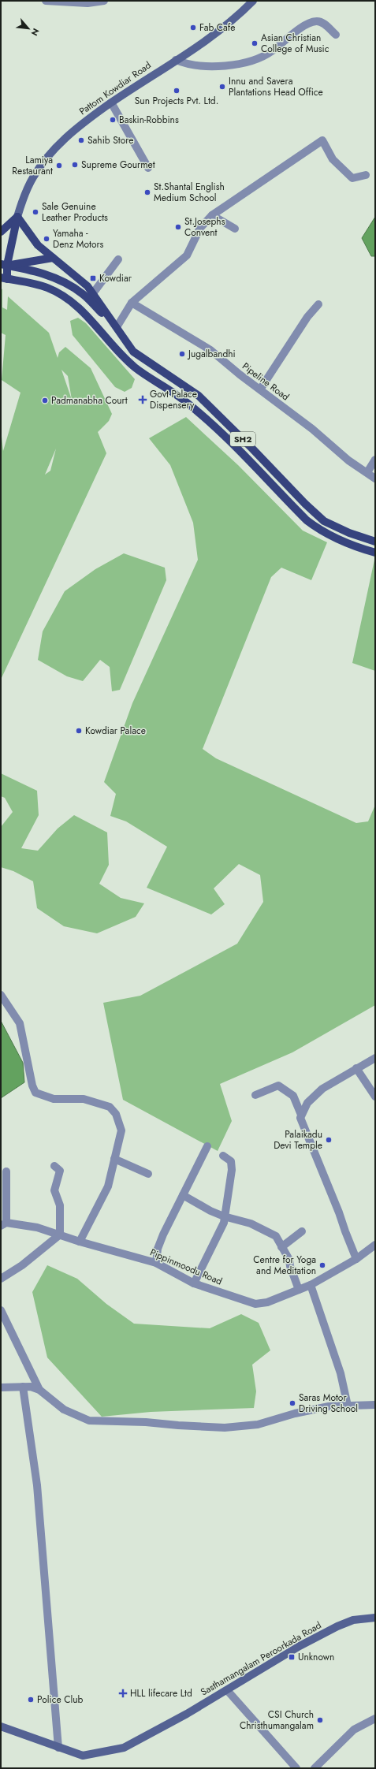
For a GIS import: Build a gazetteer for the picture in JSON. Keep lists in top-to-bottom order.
{
  "streets": {
    "main road": ["SH2"],
    "street": [
      "Pattom Kowdiar Road",
      "Pipeline Road",
      "Pippinmoodu Road",
      "Sasthamangalam Peroorkada Road"
    ]
  },
  "places": {
    "other": [
      "Fab Cafe",
      "Asian Christian College of Music",
      "Innu and Savera Plantations Head Office",
      "Sun Projects Pvt. Ltd.",
      "Baskin-Robbins",
      "Sahib Store",
      "Supreme Gourmet",
      "Lamiya Restaurant",
      "St.Shantal English Medium School",
      "Sale Genuine Leather Products",
      "St.Josephs Convent",
      "Yamaha - Denz Motors",
      "Jugalbandhi",
      "Padmanabha Court",
      "Kowdiar Palace",
      "Palaikadu Devi Temple",
      "Centre for Yoga and Meditation",
      "Saras Motor Driving School",
      "Police Club",
      "CSI Church Christhumangalam"
    ],
    "transit": ["Kowdiar", "Unknown"],
    "health": ["Govt Palace Dispensery", "HLL lifecare Ltd"]
  },
  "north": "bottom right"
}
